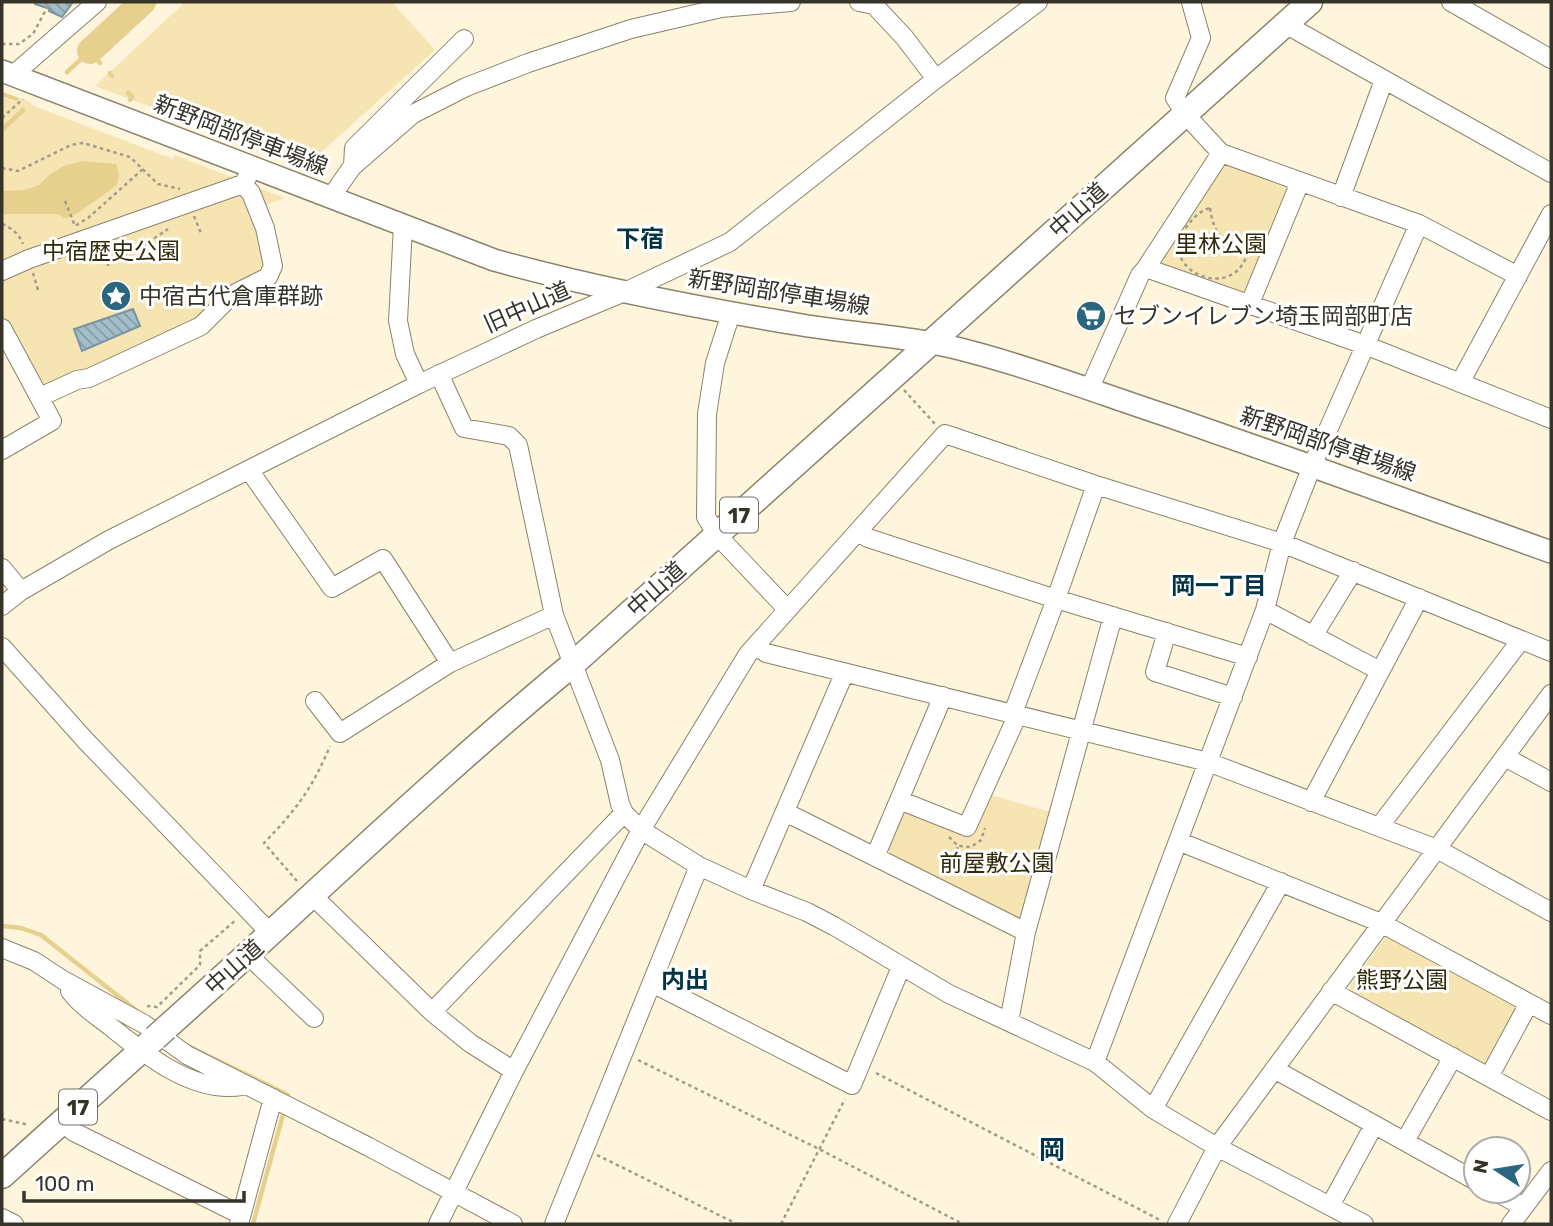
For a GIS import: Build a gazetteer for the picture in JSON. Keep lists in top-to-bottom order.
{
  "streets": {
    "highway": ["中山道", "17"],
    "main road": ["新野岡部停車場線"],
    "street": ["旧中山道"]
  },
  "crossings": [
    ["新野岡部停車場線", "中山道"],
    ["新野岡部停車場線", "旧中山道"]
  ],
  "districts": [
    "下宿",
    "岡一丁目",
    "内出",
    "岡"
  ],
  "parks": [
    "里林公園",
    "中宿歴史公園",
    "前屋敷公園",
    "熊野公園"
  ],
  "places": {
    "place": ["中宿古代倉庫群跡"],
    "supermarket": ["セブンイレブン埼玉岡部町店"]
  },
  "scale_bar": "100 m",
  "north": "left"
}
